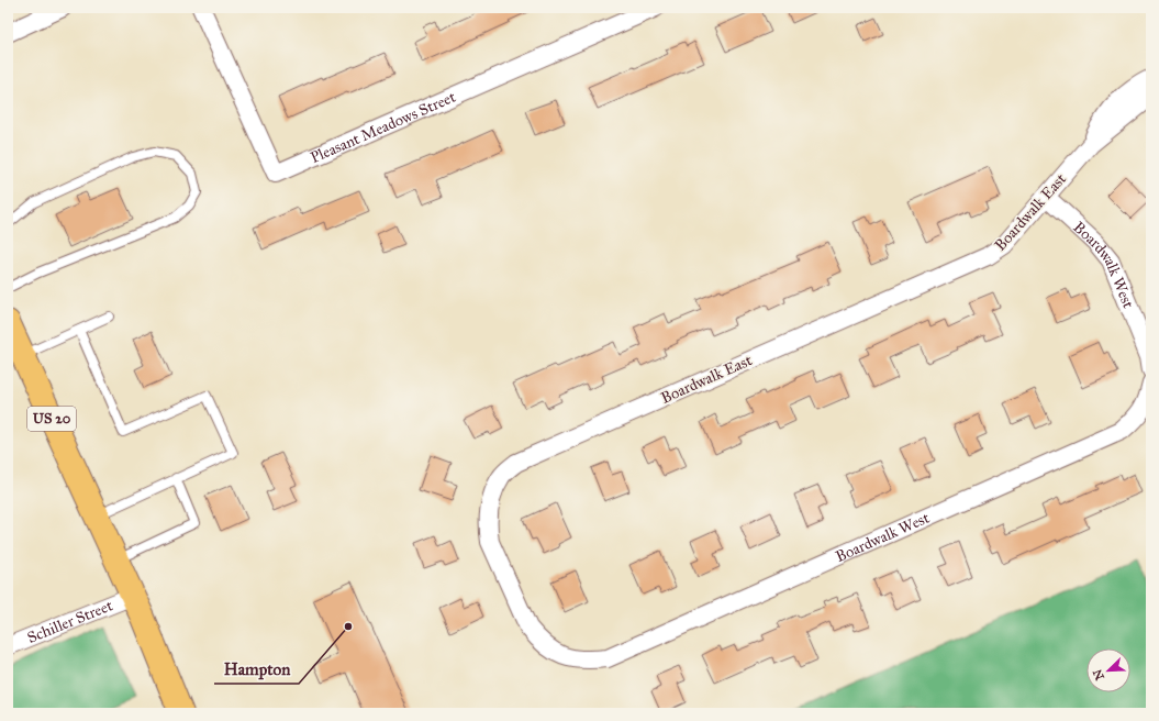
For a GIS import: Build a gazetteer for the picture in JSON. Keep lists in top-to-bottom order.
{
  "streets": {
    "main road": ["US 20"],
    "street": [
      "Pleasant Meadows Street",
      "Boardwalk East",
      "Boardwalk West",
      "Schiller Street"
    ]
  },
  "crossings": [
    ["Boardwalk East", "Boardwalk West"],
    ["US 20", "Schiller Street"]
  ],
  "places": ["Hampton"],
  "north": "bottom left"
}
